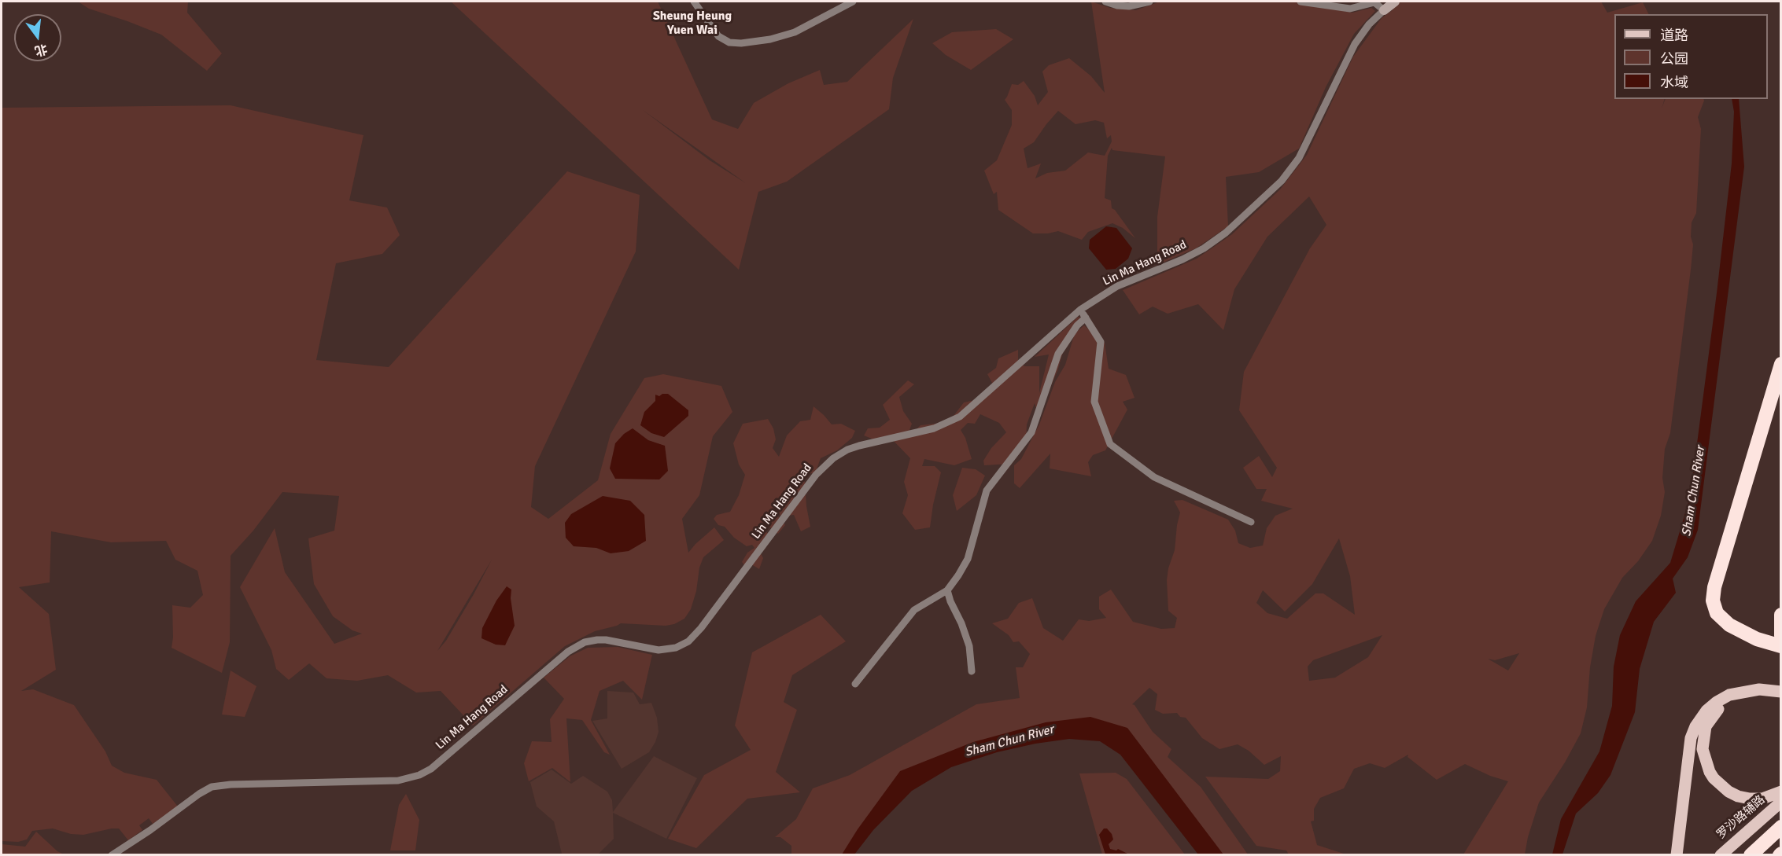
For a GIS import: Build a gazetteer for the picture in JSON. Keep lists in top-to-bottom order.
{
  "streets": {
    "main road": ["罗沙路辅路"],
    "street": ["Lin Ma Hang Road"]
  },
  "districts": ["Sheung Heung Yuen Wai"],
  "water": ["Sham Chun River"],
  "legend": ["道路", "公园", "水域"],
  "north": "bottom"
}
